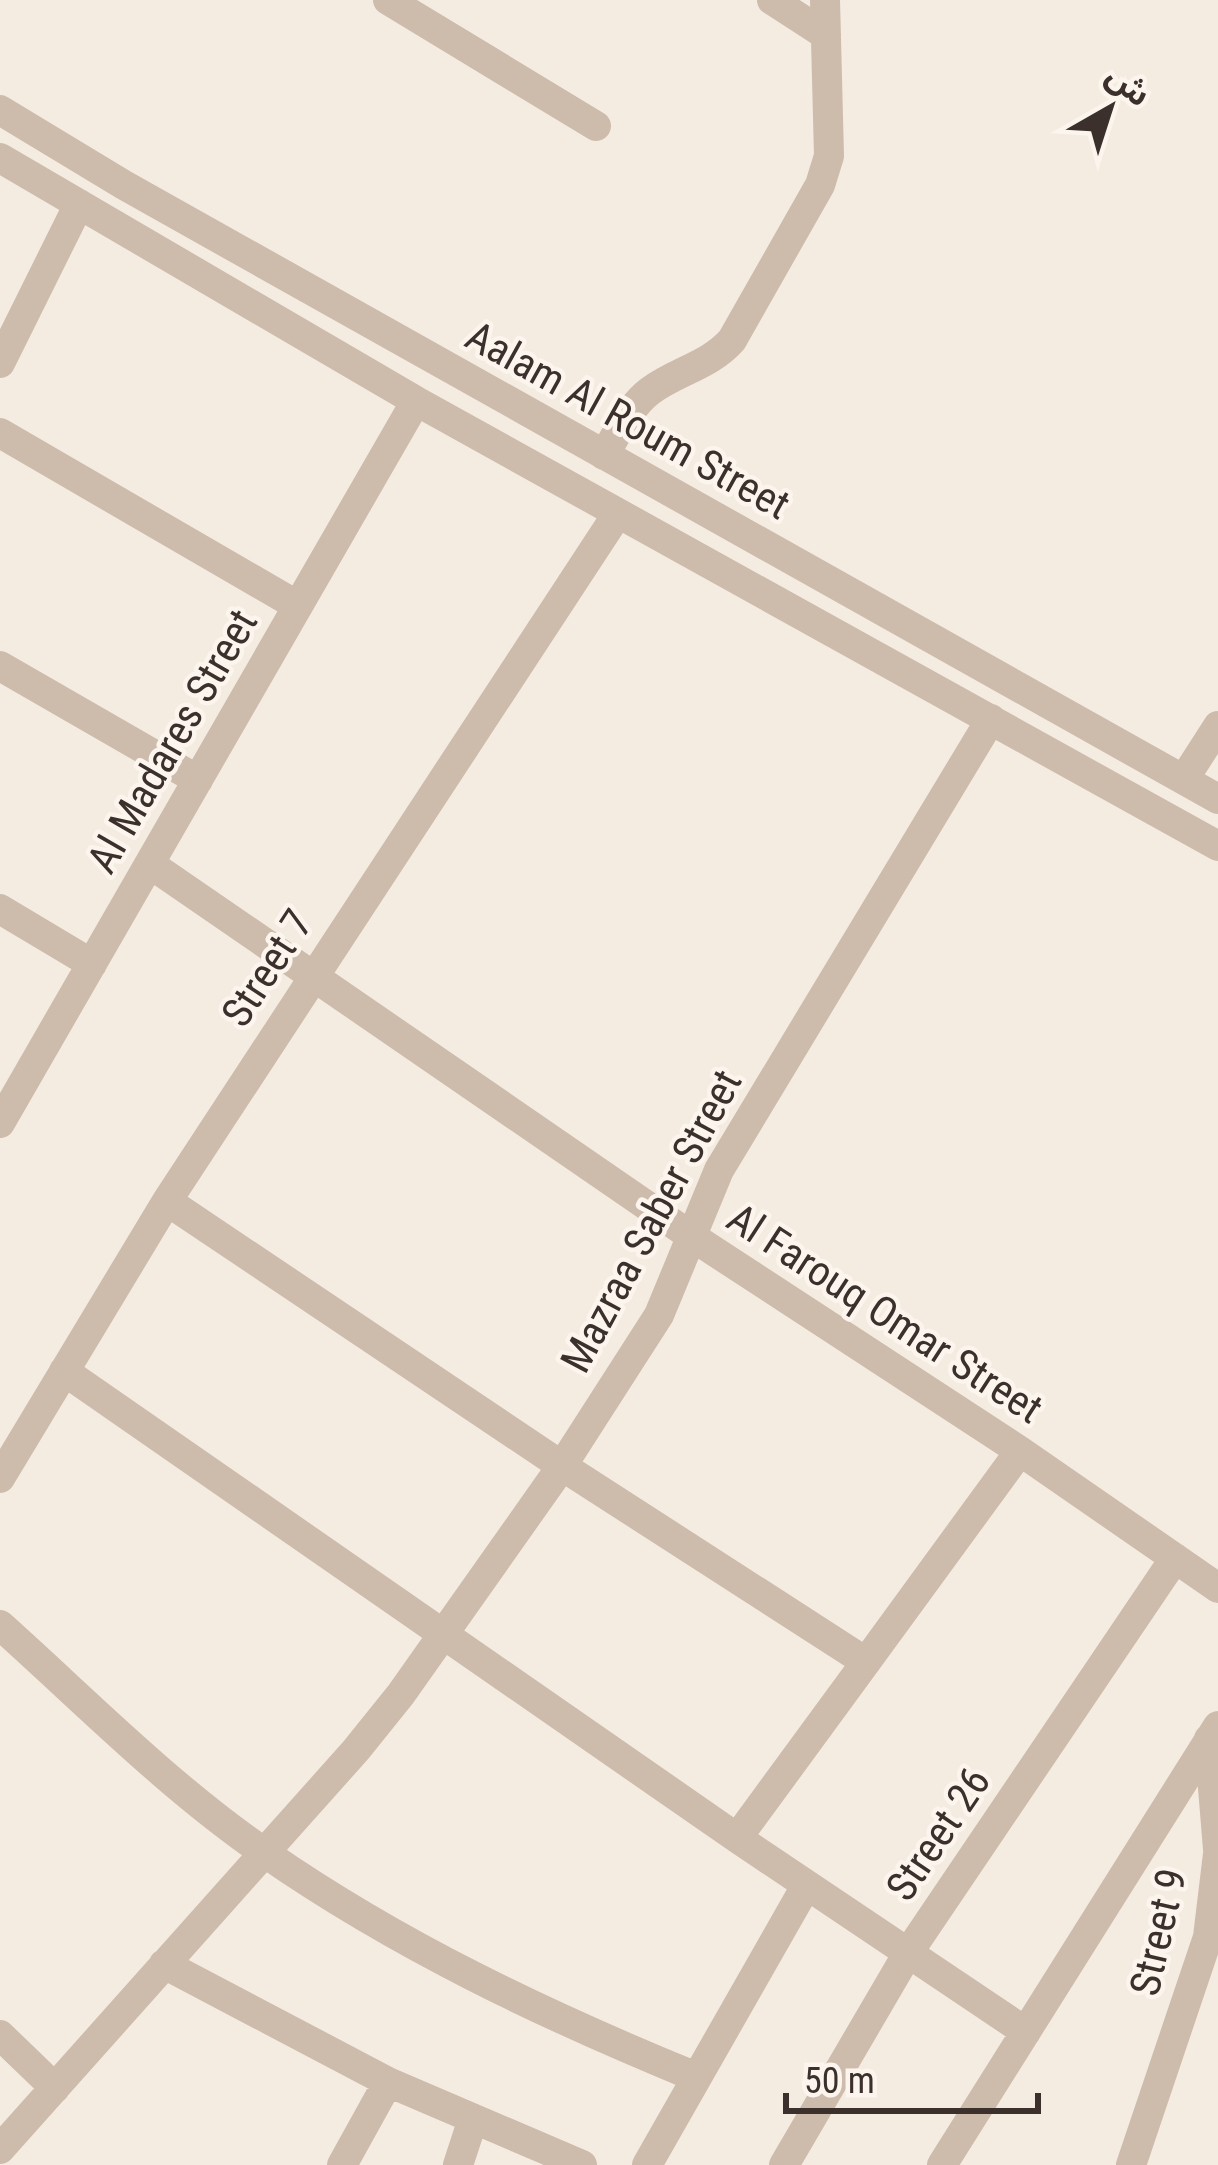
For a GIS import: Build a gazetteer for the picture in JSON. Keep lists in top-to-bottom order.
{
  "streets": {
    "street": [
      "Aalam Al Roum Street",
      "Al Madares Street",
      "Street 7",
      "Mazraa Saber Street",
      "Al Farouq Omar Street",
      "Street 26",
      "Street 9"
    ]
  },
  "crossings": [
    ["Aalam Al Roum Street", "Al Madares Street"],
    ["Aalam Al Roum Street", "Street 7"],
    ["Aalam Al Roum Street", "Mazraa Saber Street"],
    ["Al Madares Street", "Al Farouq Omar Street"],
    ["Street 7", "Al Farouq Omar Street"],
    ["Mazraa Saber Street", "Al Farouq Omar Street"],
    ["Al Farouq Omar Street", "Street 26"]
  ],
  "scale_bar": "50 m",
  "north": "top right"
}
